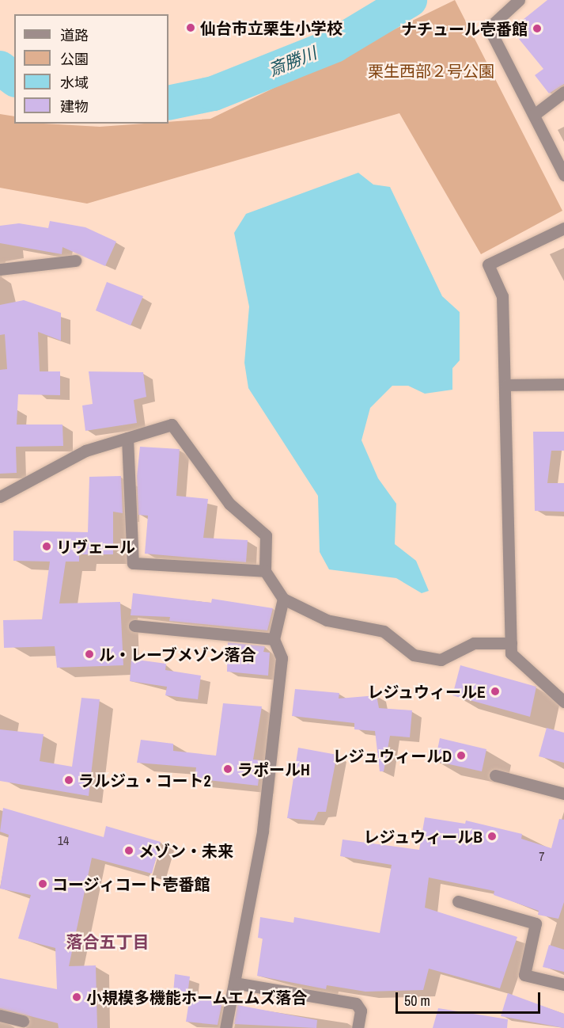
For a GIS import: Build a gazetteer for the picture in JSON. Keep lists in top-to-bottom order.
{
  "districts": ["落合五丁目"],
  "water": ["斎勝川"],
  "parks": ["栗生西部２号公園"],
  "places": [
    "仙台市立栗生小学校",
    "ナチュール壱番館",
    "リヴェール",
    "ル・レーブメゾン落合",
    "レジュウィールE",
    "レジュウィールD",
    "ラポールH",
    "ラルジュ・コート2",
    "レジュウィールB",
    "メゾン・未来",
    "コージィコート壱番館",
    "小規模多機能ホームエムズ落合"
  ],
  "house_numbers": ["14", "7"],
  "legend": [
    "道路",
    "公園",
    "水域",
    "建物"
  ],
  "scale_bar": "50 m"
}
